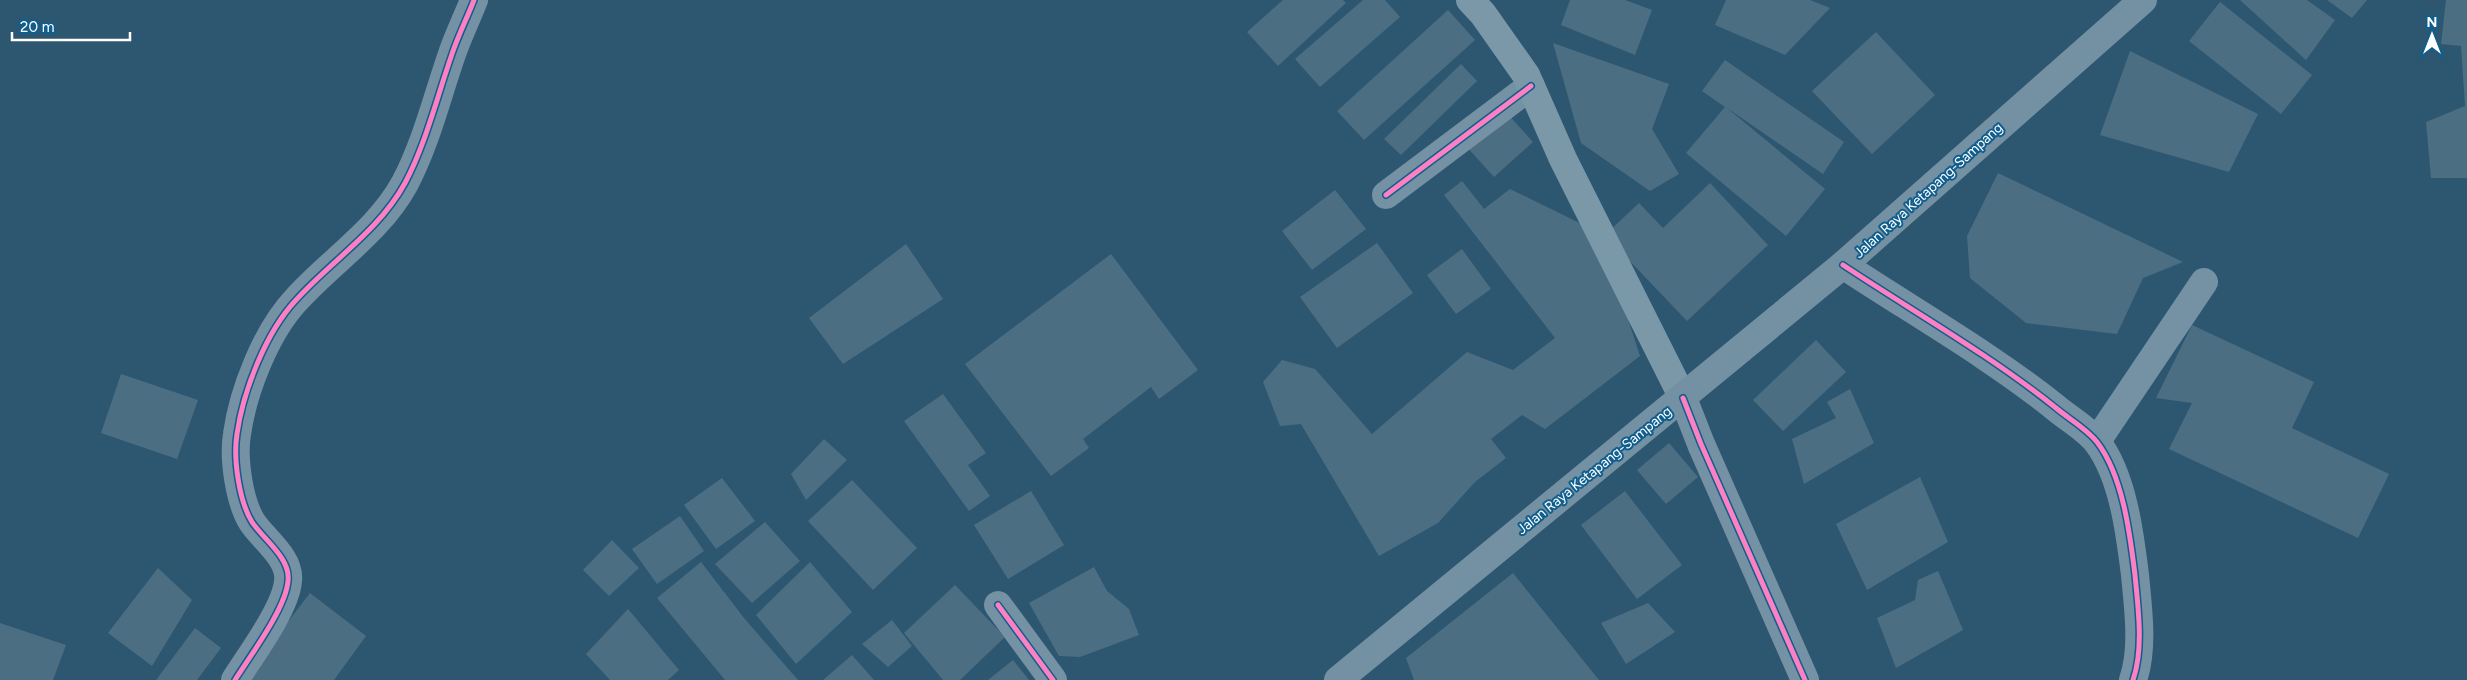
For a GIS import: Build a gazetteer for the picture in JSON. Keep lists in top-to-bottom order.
{
  "streets": {
    "main road": ["Jalan Raya Ketapang-Sampang"]
  },
  "scale_bar": "20 m",
  "north": "top"
}
